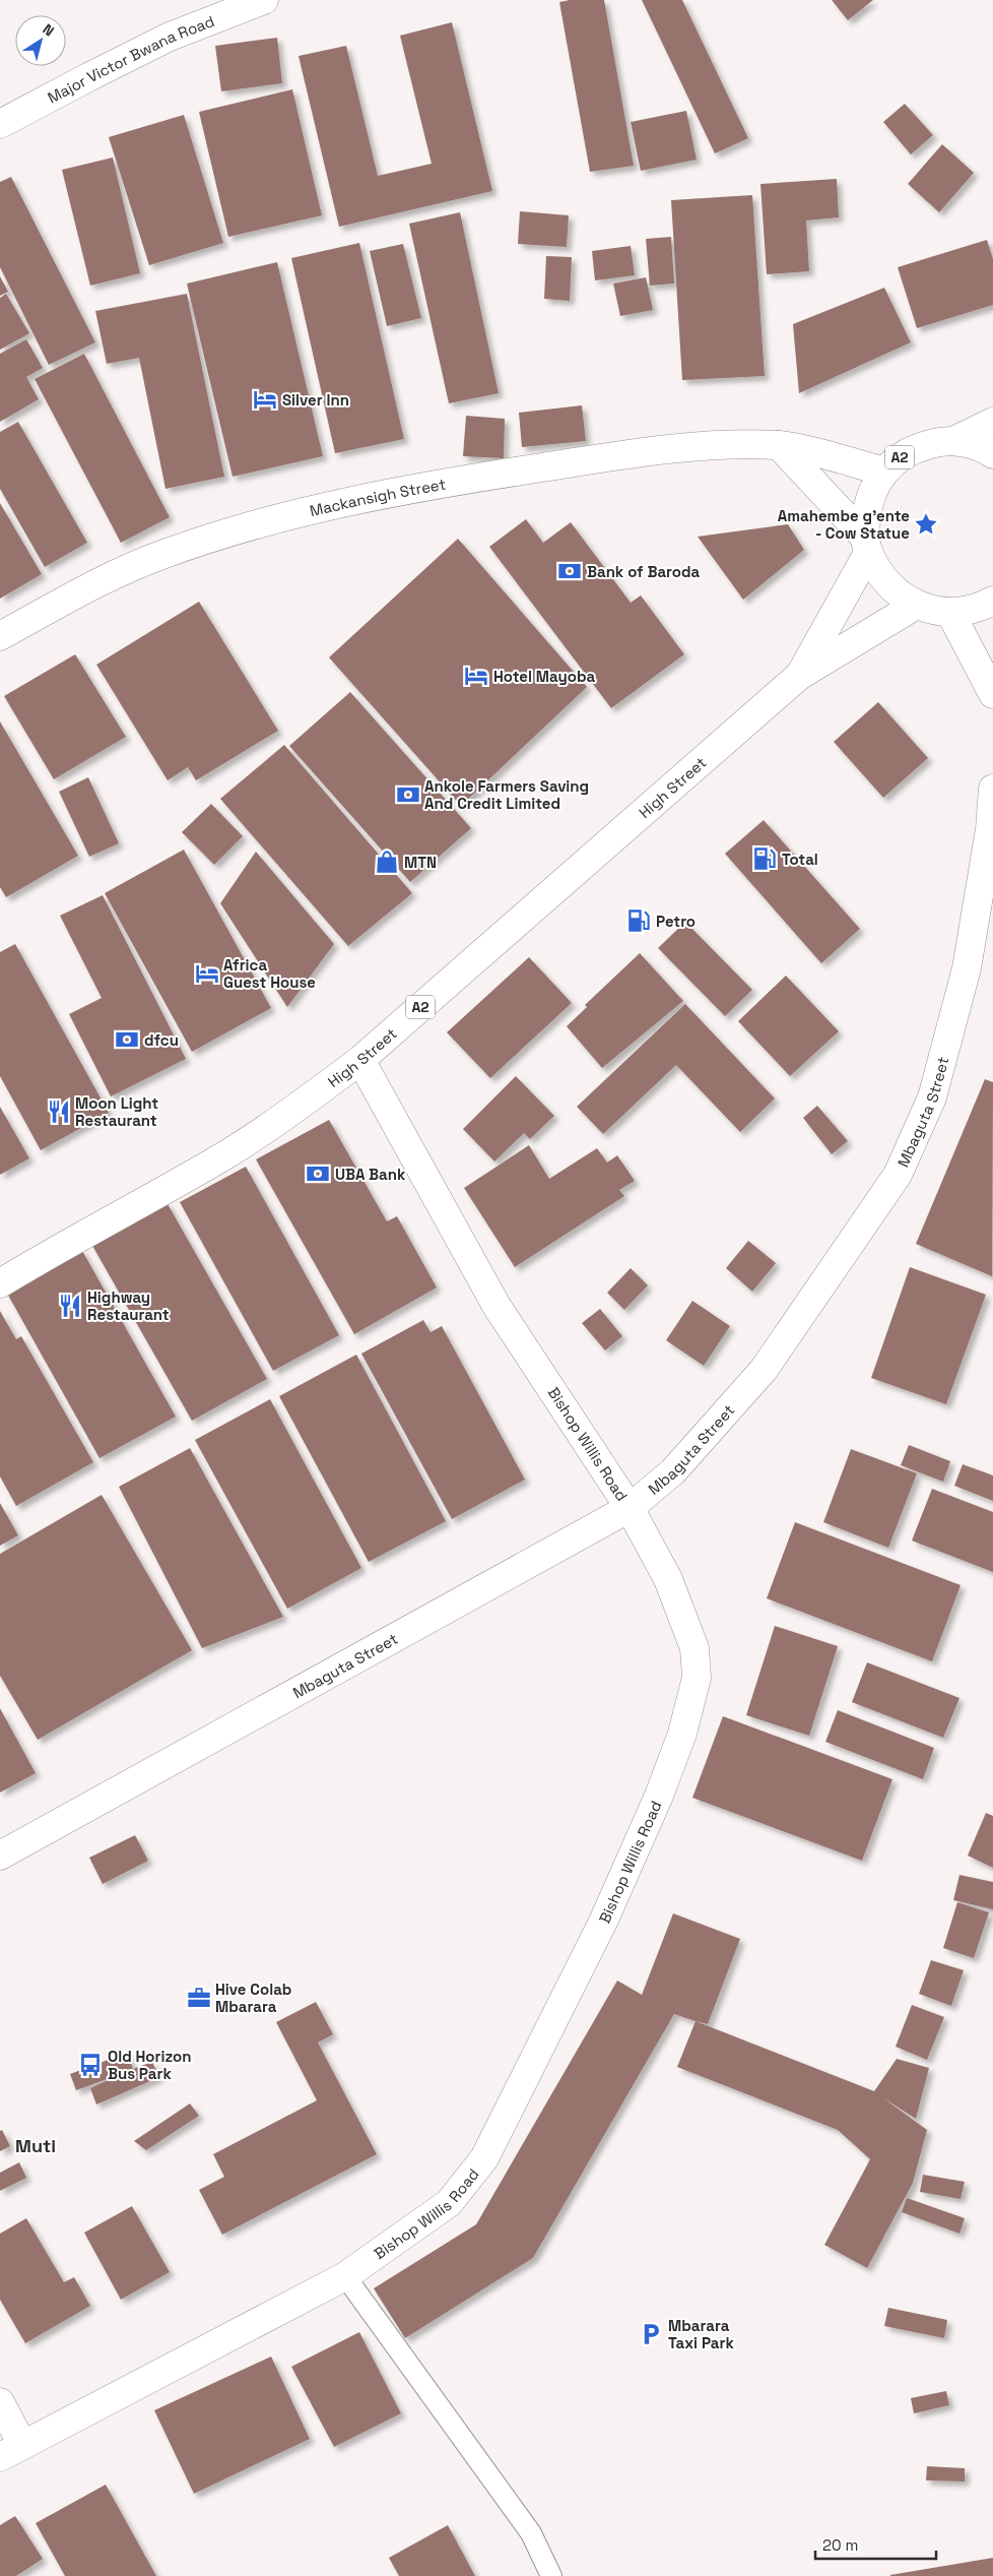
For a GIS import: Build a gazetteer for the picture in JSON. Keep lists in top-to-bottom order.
{
  "streets": {
    "main road": [
      "Major Victor Bwana Road",
      "A2",
      "Mackansigh Street",
      "High Street",
      "Mbaguta Street",
      "Bishop Willis Road"
    ]
  },
  "crossings": [
    ["A2", "Mackansigh Street"],
    ["A2", "High Street"],
    ["High Street", "Bishop Willis Road"],
    ["Mbaguta Street", "Bishop Willis Road"]
  ],
  "districts": ["Muti"],
  "places": {
    "hotel": ["Silver Inn", "Hotel Mayoba", "Africa Guest House"],
    "place": ["Amahembe g'ente - Cow Statue"],
    "bank": [
      "Bank of Baroda",
      "Ankole Farmers Saving And Credit Limited",
      "dfcu",
      "UBA Bank"
    ],
    "fuel station": ["Total", "Petro"],
    "shop": ["MTN"],
    "restaurant": ["Moon Light Restaurant", "Highway Restaurant"],
    "office": ["Hive Colab Mbarara"],
    "bus stop": ["Old Horizon Bus Park"],
    "parking": ["Mbarara Taxi Park"]
  },
  "scale_bar": "20 m",
  "north": "top right"
}
